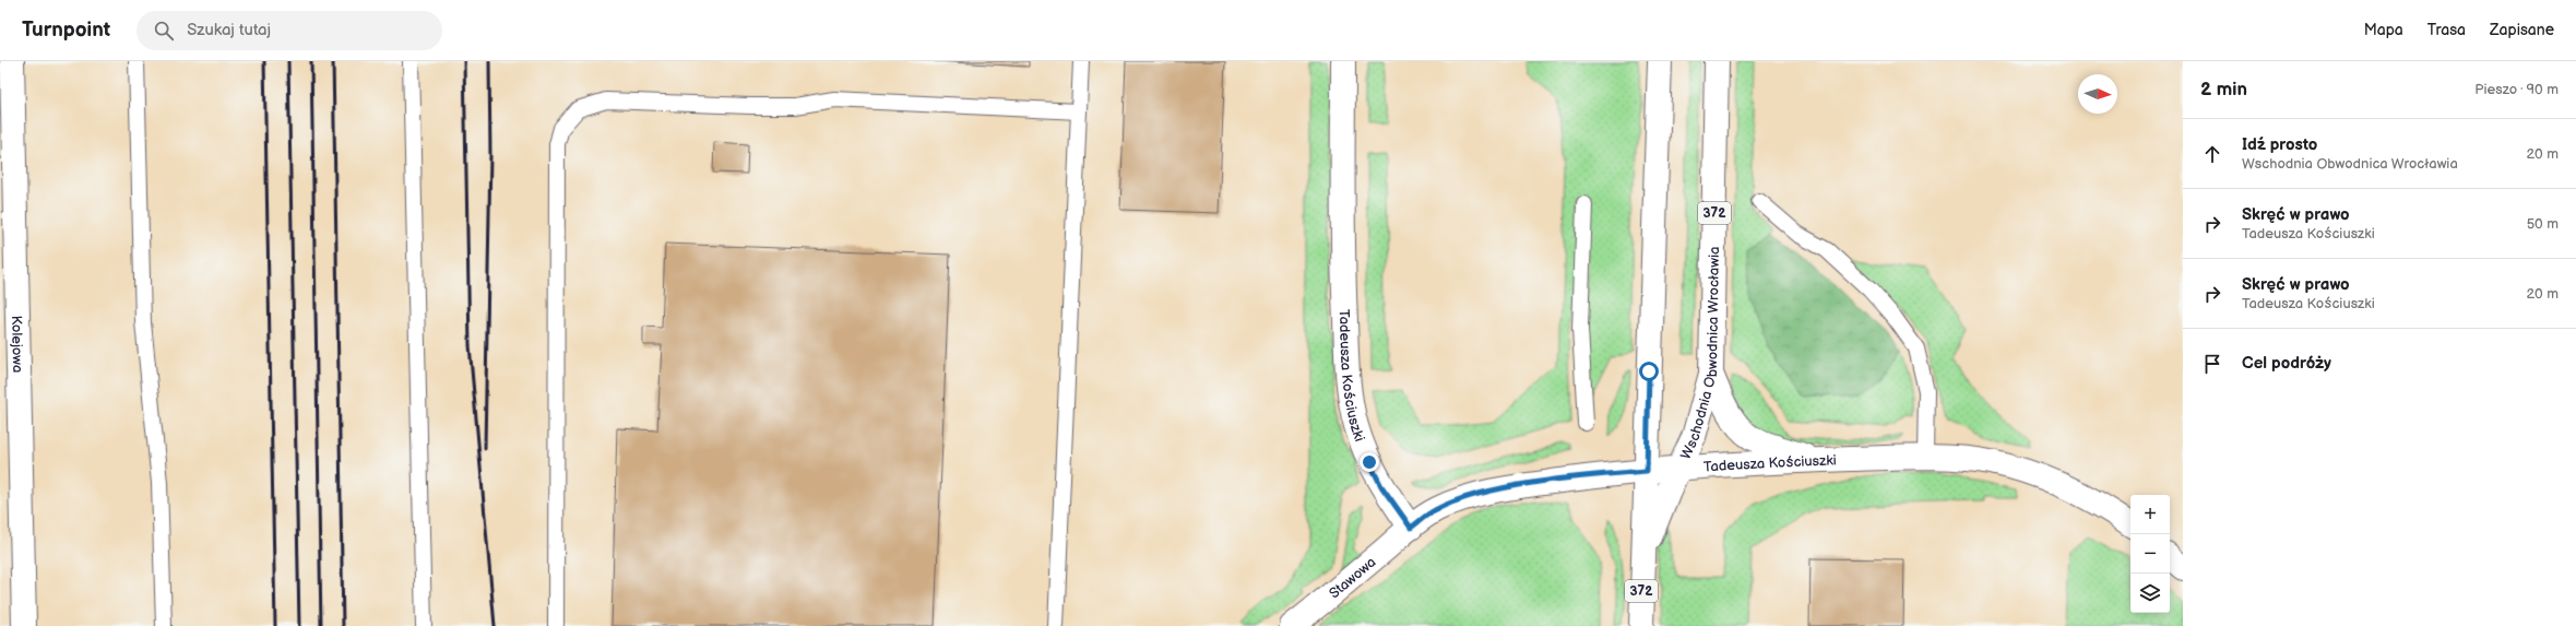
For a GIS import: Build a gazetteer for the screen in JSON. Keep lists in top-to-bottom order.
{
  "streets": {
    "street": [
      "372",
      "Kolejowa",
      "Wschodnia Obwodnica Wrocławia",
      "Tadeusza Kościuszki",
      "Stawowa"
    ]
  },
  "crossings": [
    ["Wschodnia Obwodnica Wrocławia", "Tadeusza Kościuszki"],
    ["Tadeusza Kościuszki", "Stawowa"]
  ],
  "north": "right",
  "page": {
    "header": "Turnpoint",
    "search": "Szukaj tutaj",
    "nav": ["Mapa", "Trasa", "Zapisane"],
    "heading": ["2 min", "Pieszo · 90 m"],
    "list": [
      ["Idź prosto", "Wschodnia Obwodnica Wrocławia", "20 m"],
      ["Skręć w prawo", "Tadeusza Kościuszki", "50 m"],
      ["Skręć w prawo", "Tadeusza Kościuszki", "20 m"],
      "Cel podróży"
    ],
    "map_buttons": ["+", "−"]
  }
}
